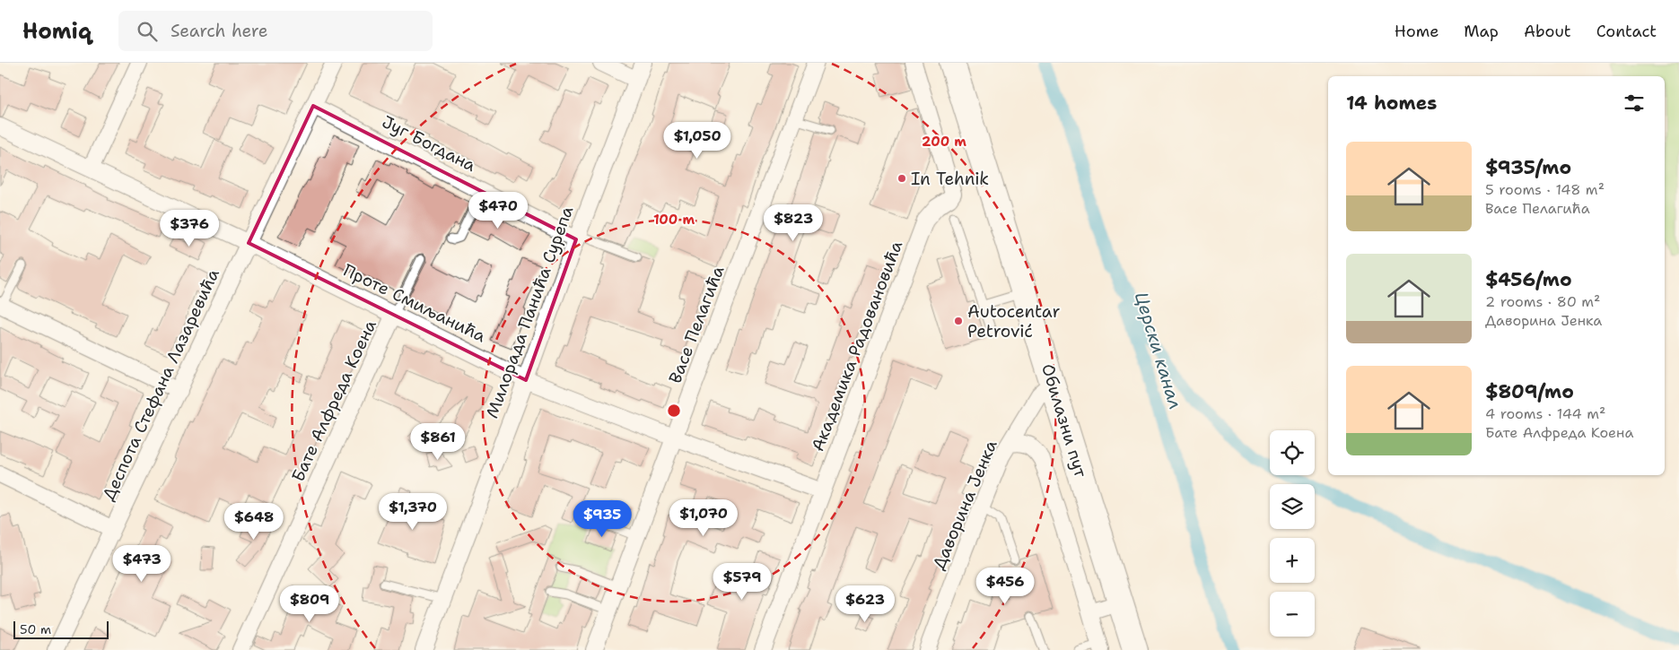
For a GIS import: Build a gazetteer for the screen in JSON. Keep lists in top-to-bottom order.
{
  "streets": {
    "main road": ["Обилазни пут"],
    "street": [
      "Југ Богдана",
      "Проте Смиљанића",
      "Милорада Панића Сурепа",
      "Васе Пелагића",
      "Академика Радовановића",
      "Деспота Стефана Лазаревића",
      "Бате Алфреда Коена",
      "Даворина Јенка"
    ]
  },
  "crossings": [
    ["Југ Богдана", "Милорада Панића Сурепа"],
    ["Југ Богдана", "Деспота Стефана Лазаревића"],
    ["Проте Смиљанића", "Милорада Панића Сурепа"],
    ["Проте Смиљанића", "Васе Пелагића"],
    ["Проте Смиљанића", "Академика Радовановића"],
    ["Проте Смиљанића", "Деспота Стефана Лазаревића"],
    ["Проте Смиљанића", "Бате Алфреда Коена"],
    ["Обилазни пут", "Даворина Јенка"]
  ],
  "water": ["Церски канал"],
  "places": ["In Tehnik", "Autocentar Petrović"],
  "scale_bar": "50 m",
  "page": {
    "header": "Homiq",
    "search": "Search here",
    "nav": [
      "Home",
      "Map",
      "About",
      "Contact"
    ],
    "heading": "14 homes",
    "price": [
      "$1,050",
      "$470",
      "$823",
      "$376",
      "$861",
      "$1,370",
      "$1,070",
      "$935",
      "$648",
      "$473",
      "$579",
      "$456",
      "$809",
      "$623"
    ],
    "list": [
      {
        "name": "$935/mo",
        "note": "5 rooms · 148 m² · Васе Пелагића"
      },
      {
        "name": "$456/mo",
        "note": "2 rooms · 80 m² · Даворина Јенка"
      },
      {
        "name": "$809/mo",
        "note": "4 rooms · 144 m² · Бате Алфреда Коена"
      }
    ],
    "map_buttons": ["+", "−"],
    "scale": "50 m"
  },
  "rings": ["200 m", "100 m"]
}
